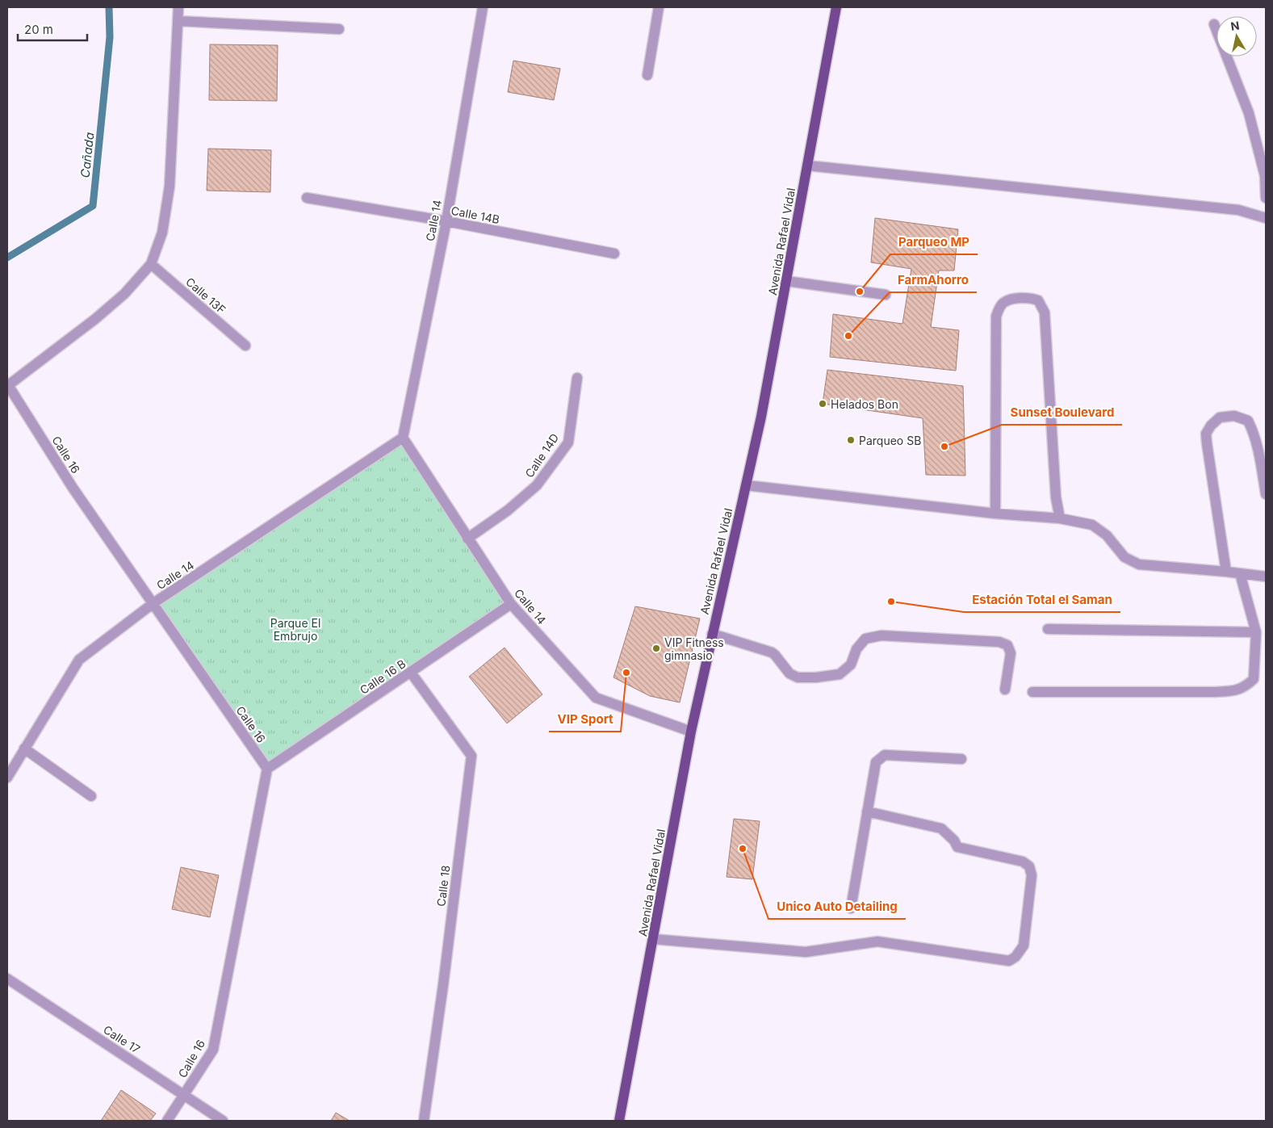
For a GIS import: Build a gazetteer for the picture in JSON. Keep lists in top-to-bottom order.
{
  "streets": {
    "main road": ["Avenida Rafael Vidal"],
    "street": [
      "Calle 14B",
      "Calle 14",
      "Calle 13F",
      "Calle 16",
      "Calle 14D",
      "Calle 16 B",
      "Calle 18",
      "Calle 17"
    ]
  },
  "crossings": [
    ["Calle 14B", "Calle 14"],
    ["Calle 14", "Avenida Rafael Vidal"],
    ["Calle 14", "Calle 16"],
    ["Calle 14", "Calle 14D"],
    ["Calle 14", "Calle 16 B"],
    ["Calle 16", "Calle 16 B"],
    ["Calle 16", "Calle 17"],
    ["Calle 16 B", "Calle 18"]
  ],
  "water": ["Cañada"],
  "parks": ["Parque El Embrujo"],
  "places": [
    "Parqueo MP",
    "FarmAhorro",
    "Helados Bon",
    "Parqueo SB",
    "Sunset Boulevard",
    "Estación Total el Saman",
    "VIP Fitness gimnasio",
    "VIP Sport",
    "Unico Auto Detailing"
  ],
  "scale_bar": "20 m",
  "north": "top"
}
